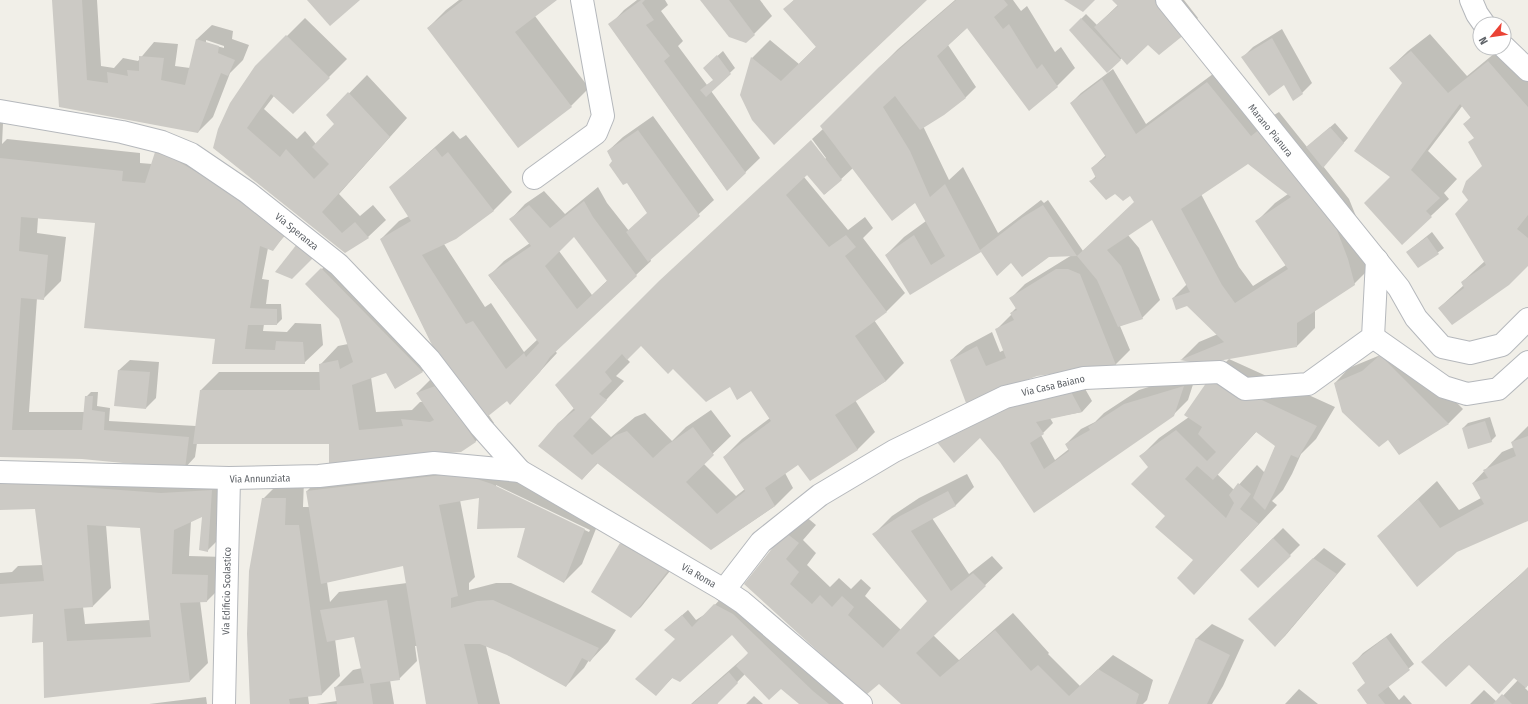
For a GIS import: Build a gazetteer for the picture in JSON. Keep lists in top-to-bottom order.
{
  "streets": {
    "street": [
      "Marano Pianura",
      "Via Speranza",
      "Via Casa Baiano",
      "Via Annunziata",
      "Via Roma",
      "Via Edificio Scolastico"
    ]
  },
  "crossings": [
    ["Via Speranza", "Via Annunziata"],
    ["Via Speranza", "Via Roma"],
    ["Via Casa Baiano", "Via Roma"],
    ["Via Annunziata", "Via Roma"],
    ["Via Annunziata", "Via Edificio Scolastico"]
  ],
  "north": "bottom left"
}
